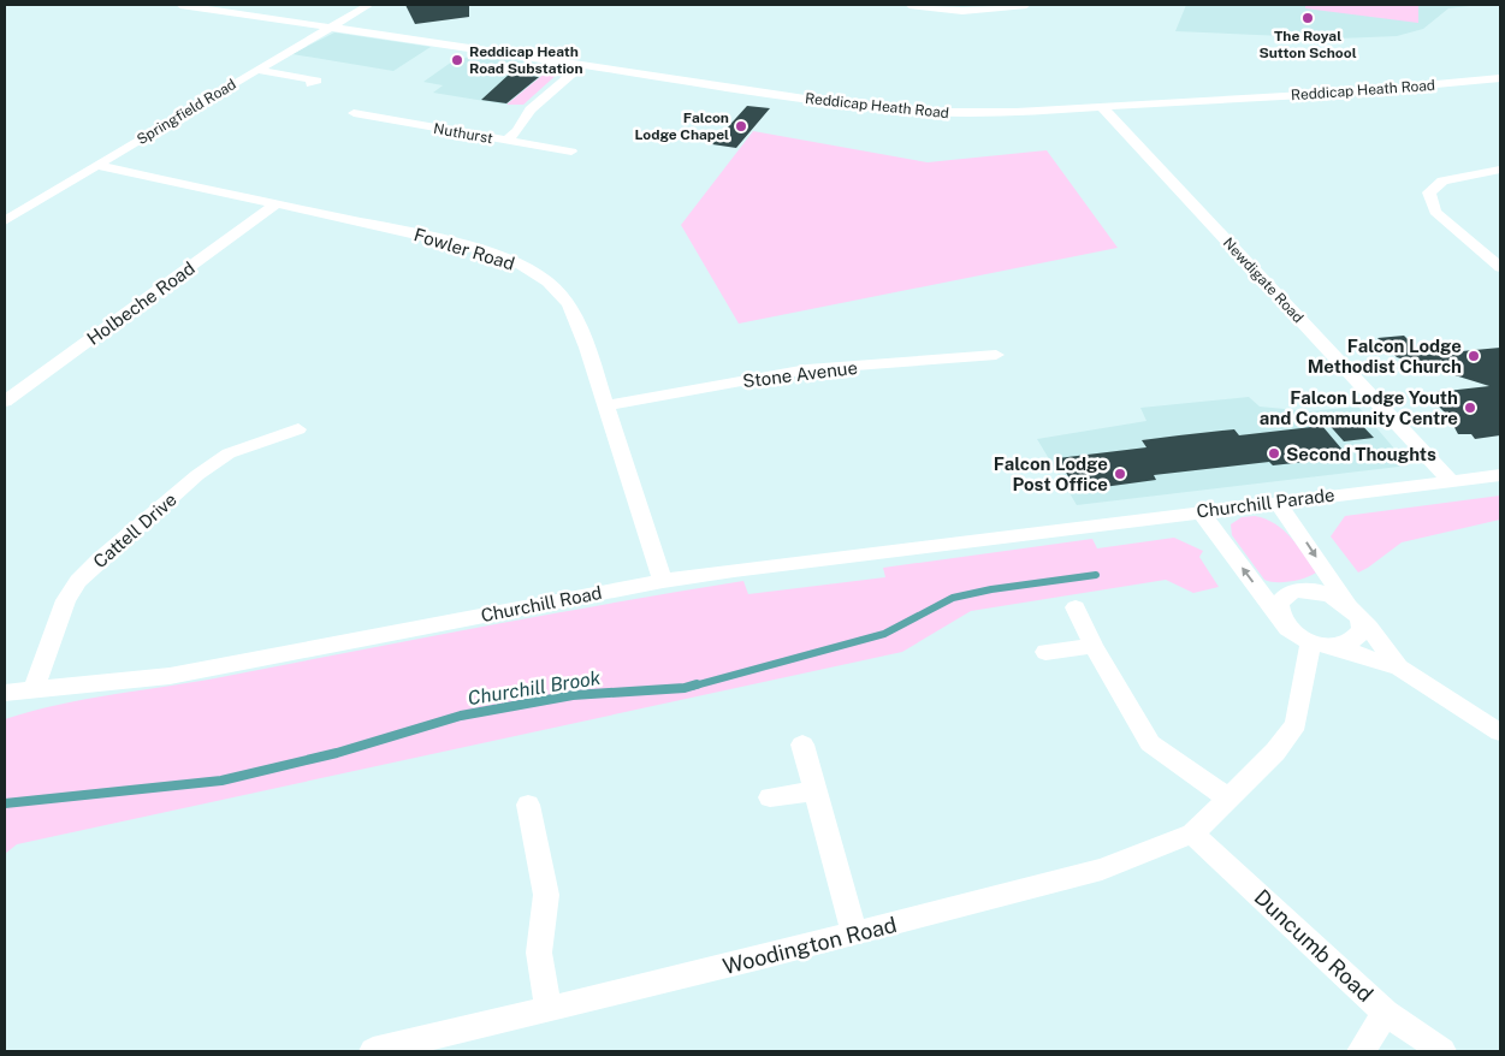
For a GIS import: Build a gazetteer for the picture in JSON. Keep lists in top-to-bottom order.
{
  "streets": {
    "street": [
      "Reddicap Heath Road",
      "Springfield Road",
      "Nuthurst",
      "Fowler Road",
      "Newdigate Road",
      "Holbeche Road",
      "Stone Avenue",
      "Churchill Parade",
      "Cattell Drive",
      "Churchill Road",
      "Woodington Road",
      "Duncumb Road"
    ]
  },
  "crossings": [
    ["Reddicap Heath Road", "Springfield Road"],
    ["Reddicap Heath Road", "Newdigate Road"],
    ["Springfield Road", "Fowler Road"],
    ["Fowler Road", "Holbeche Road"],
    ["Fowler Road", "Stone Avenue"],
    ["Fowler Road", "Churchill Road"],
    ["Newdigate Road", "Churchill Parade"],
    ["Churchill Parade", "Churchill Road"],
    ["Cattell Drive", "Churchill Road"],
    ["Woodington Road", "Duncumb Road"]
  ],
  "water": ["Churchill Brook"],
  "places": [
    "The Royal Sutton School",
    "Reddicap Heath Road Substation",
    "Falcon Lodge Chapel",
    "Falcon Lodge Methodist Church",
    "Falcon Lodge Youth and Community Centre",
    "Second Thoughts",
    "Falcon Lodge Post Office"
  ]
}
